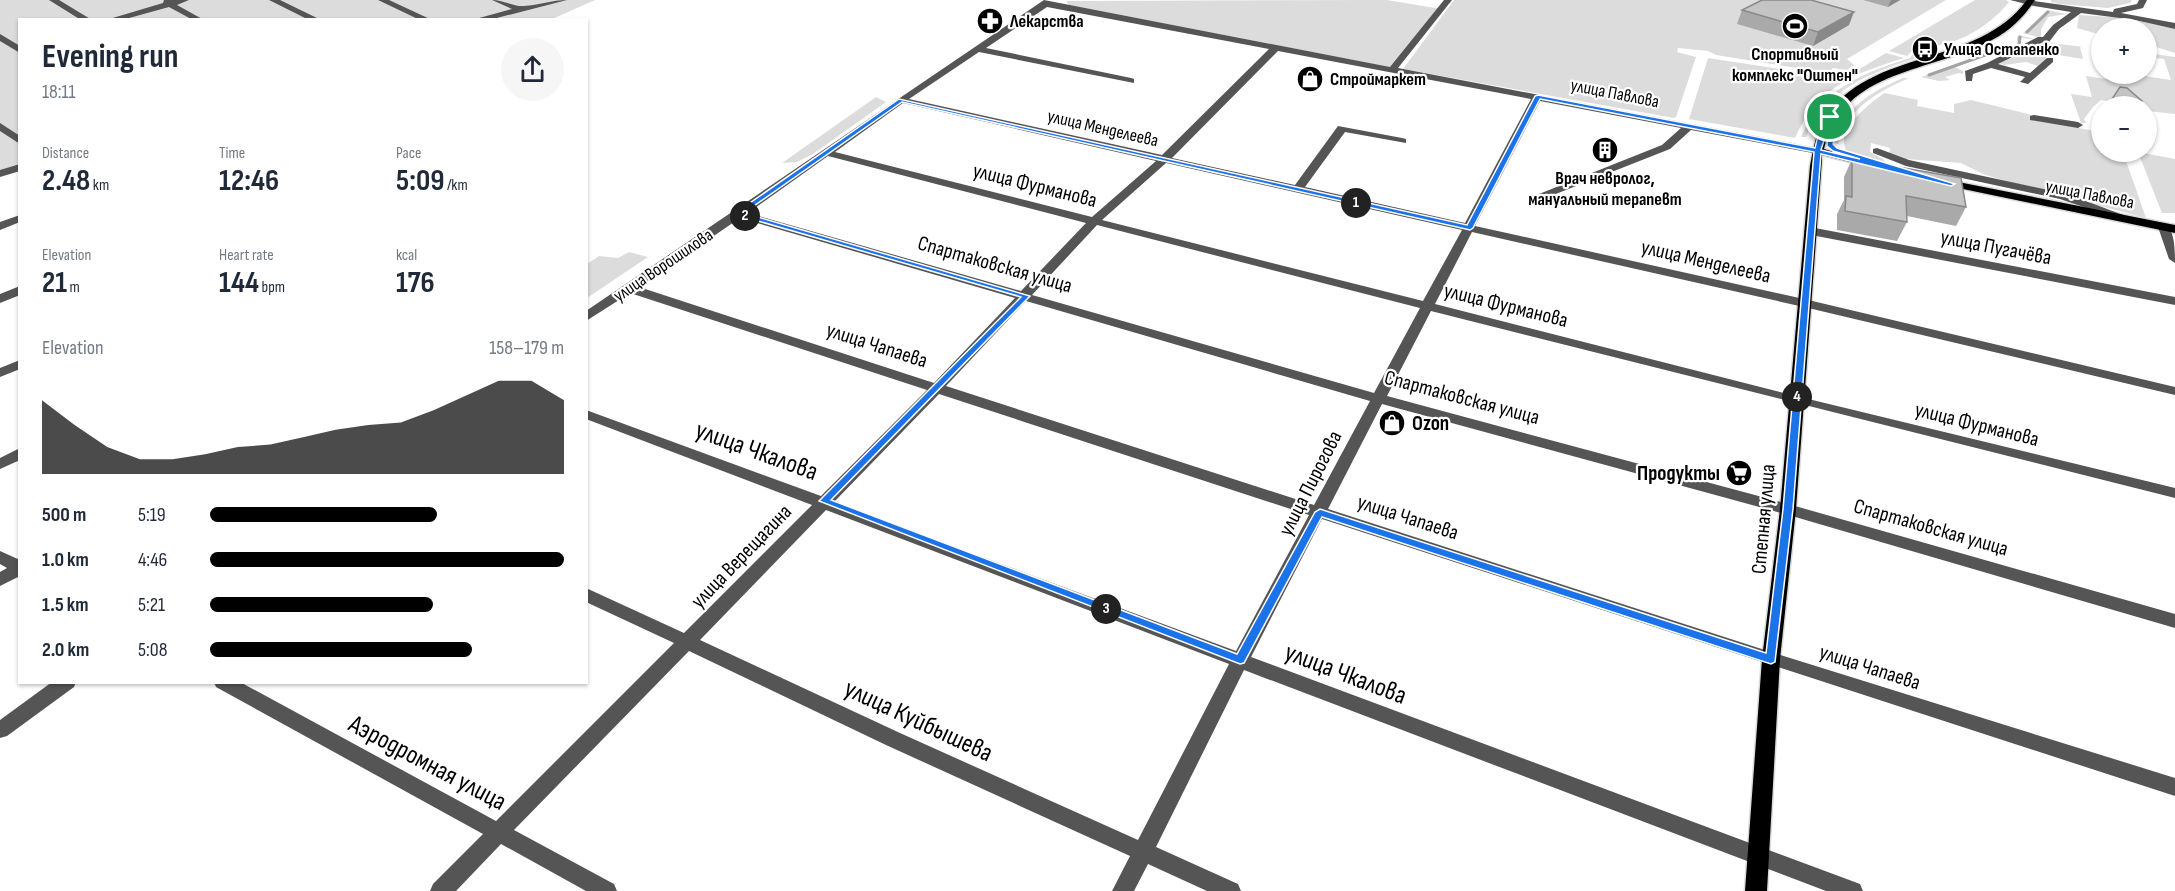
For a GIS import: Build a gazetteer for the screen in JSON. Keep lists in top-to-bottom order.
{
  "streets": {
    "main road": ["улица Павлова", "Степная улица"],
    "street": [
      "улица Менделеева",
      "улица Фурманова",
      "улица Пугачёва",
      "Спартаковская улица",
      "улица Ворошилова",
      "улица Чапаева",
      "улица Чкалова",
      "улица Пирогова",
      "улица Верещагина",
      "улица Куйбышева",
      "Аэродромная улица"
    ]
  },
  "crossings": [
    ["улица Павлова", "улица Ворошилова"],
    ["улица Павлова", "улица Пирогова"],
    ["улица Павлова", "Степная улица"],
    ["улица Павлова", "улица Верещагина"],
    ["улица Менделеева", "улица Ворошилова"],
    ["улица Менделеева", "улица Пирогова"],
    ["улица Менделеева", "Степная улица"],
    ["улица Менделеева", "улица Верещагина"],
    ["улица Фурманова", "улица Ворошилова"],
    ["улица Фурманова", "улица Пирогова"],
    ["улица Фурманова", "Степная улица"],
    ["улица Фурманова", "улица Верещагина"],
    ["улица Пугачёва", "Степная улица"],
    ["Спартаковская улица", "улица Ворошилова"],
    ["Спартаковская улица", "улица Пирогова"],
    ["Спартаковская улица", "Степная улица"],
    ["Спартаковская улица", "улица Верещагина"],
    ["улица Ворошилова", "улица Чапаева"],
    ["улица Чапаева", "улица Пирогова"],
    ["улица Чапаева", "Степная улица"],
    ["улица Чапаева", "улица Верещагина"],
    ["улица Чкалова", "улица Пирогова"],
    ["улица Чкалова", "Степная улица"],
    ["улица Чкалова", "улица Верещагина"],
    ["улица Пирогова", "улица Куйбышева"],
    ["улица Верещагина", "улица Куйбышева"],
    ["улица Верещагина", "Аэродромная улица"]
  ],
  "places": {
    "pharmacy": ["Лекарства"],
    "sports": ["Спортивный комплекс \"Оштен\""],
    "bus stop": ["Улица Остапенко"],
    "shop": ["Строймаркет", "Ozon"],
    "building": ["Врач невролог, мануальный терапевт"],
    "supermarket": ["Продукты"]
  },
  "page": {
    "map_buttons": ["+", "−"],
    "heading": ["Evening run", "18:11"],
    "stats": [
      ["Distance", "2.48 km"],
      ["Time", "12:46"],
      ["Pace", "5:09 /km"],
      ["Elevation", "21 m"],
      ["Heart rate", "144 bpm"],
      ["kcal", "176"]
    ],
    "pins": [
      "1",
      "2",
      "4",
      "3"
    ],
    "chart": ["Elevation", "158–179 m"],
    "list": [
      {
        "name": "500 m",
        "note": "5:19"
      },
      {
        "name": "1.0 km",
        "note": "4:46"
      },
      {
        "name": "1.5 km",
        "note": "5:21"
      },
      {
        "name": "2.0 km",
        "note": "5:08"
      }
    ]
  }
}
